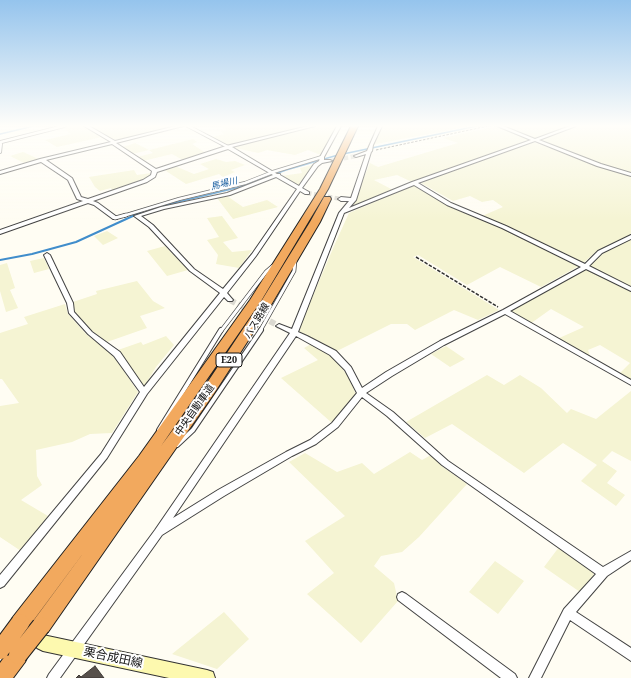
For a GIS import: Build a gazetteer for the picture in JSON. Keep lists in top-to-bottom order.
{
  "streets": {
    "highway": ["E20", "中央自動車道"],
    "main road": ["栗合成田線"]
  },
  "crossings": [
    ["中央自動車道", "栗合成田線"]
  ],
  "water": ["馬場川"]
}
